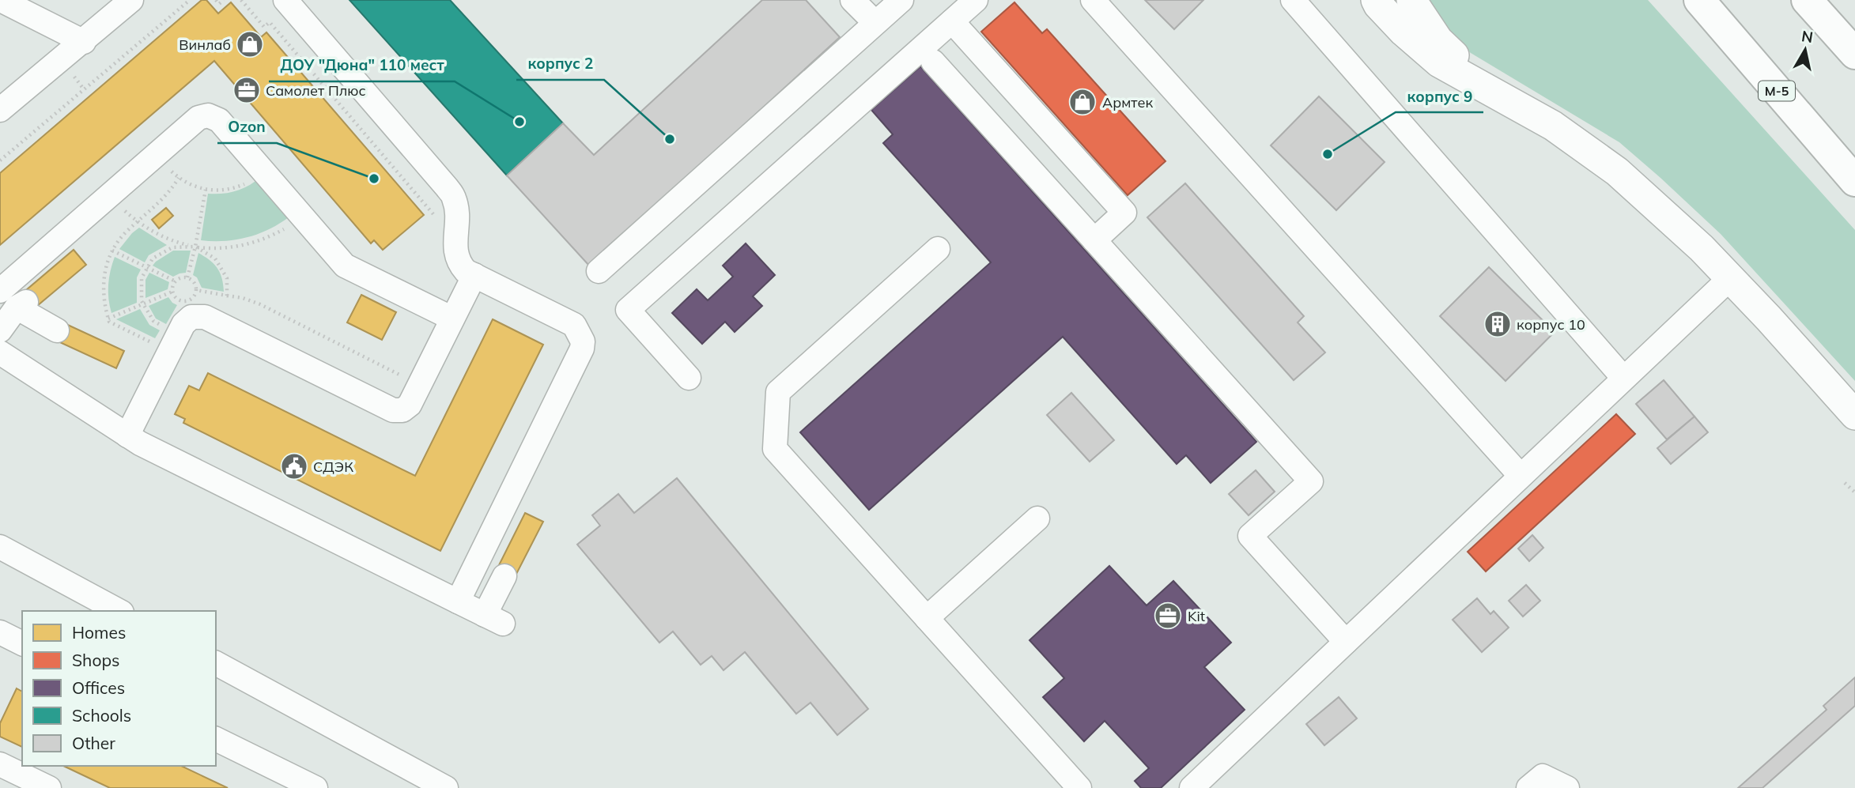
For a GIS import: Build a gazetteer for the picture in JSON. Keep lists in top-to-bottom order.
{
  "streets": {
    "highway": ["М-5"]
  },
  "places": {
    "shop": ["Винлаб", "Армтек"],
    "office": ["Самолет Плюс", "Kit"],
    "other": [
      "ДОУ \"Дюна\" 110 мест",
      "корпус 2",
      "корпус 9",
      "Ozon"
    ],
    "building": ["корпус 10"],
    "public building": ["СДЭК"]
  },
  "legend": [
    "Homes",
    "Shops",
    "Offices",
    "Schools",
    "Other"
  ],
  "north": "top"
}
